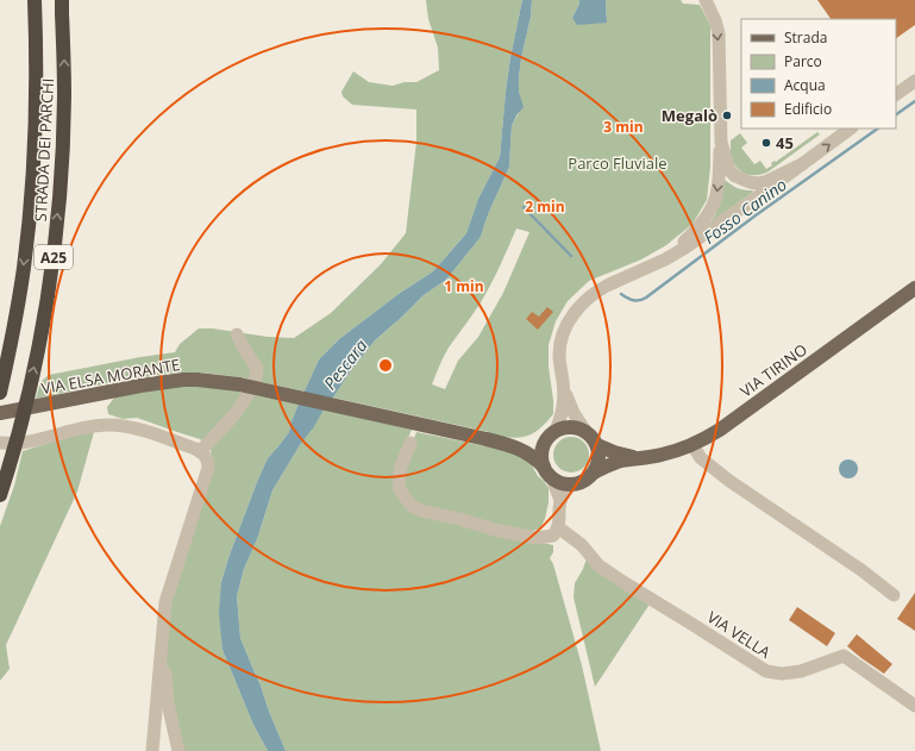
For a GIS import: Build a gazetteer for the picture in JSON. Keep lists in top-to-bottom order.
{
  "streets": {
    "highway": ["STRADA DEI PARCHI", "A25"],
    "main road": ["VIA TIRINO", "VIA ELSA MORANTE"],
    "street": ["VIA VELLA"]
  },
  "crossings": [
    ["VIA TIRINO", "VIA ELSA MORANTE"]
  ],
  "water": ["Fosso Canino", "Pescara"],
  "parks": ["Parco Fluviale"],
  "places": ["Megalò", "45"],
  "legend": [
    "Strada",
    "Parco",
    "Acqua",
    "Edificio"
  ],
  "rings": ["3 min", "2 min", "1 min"]
}
